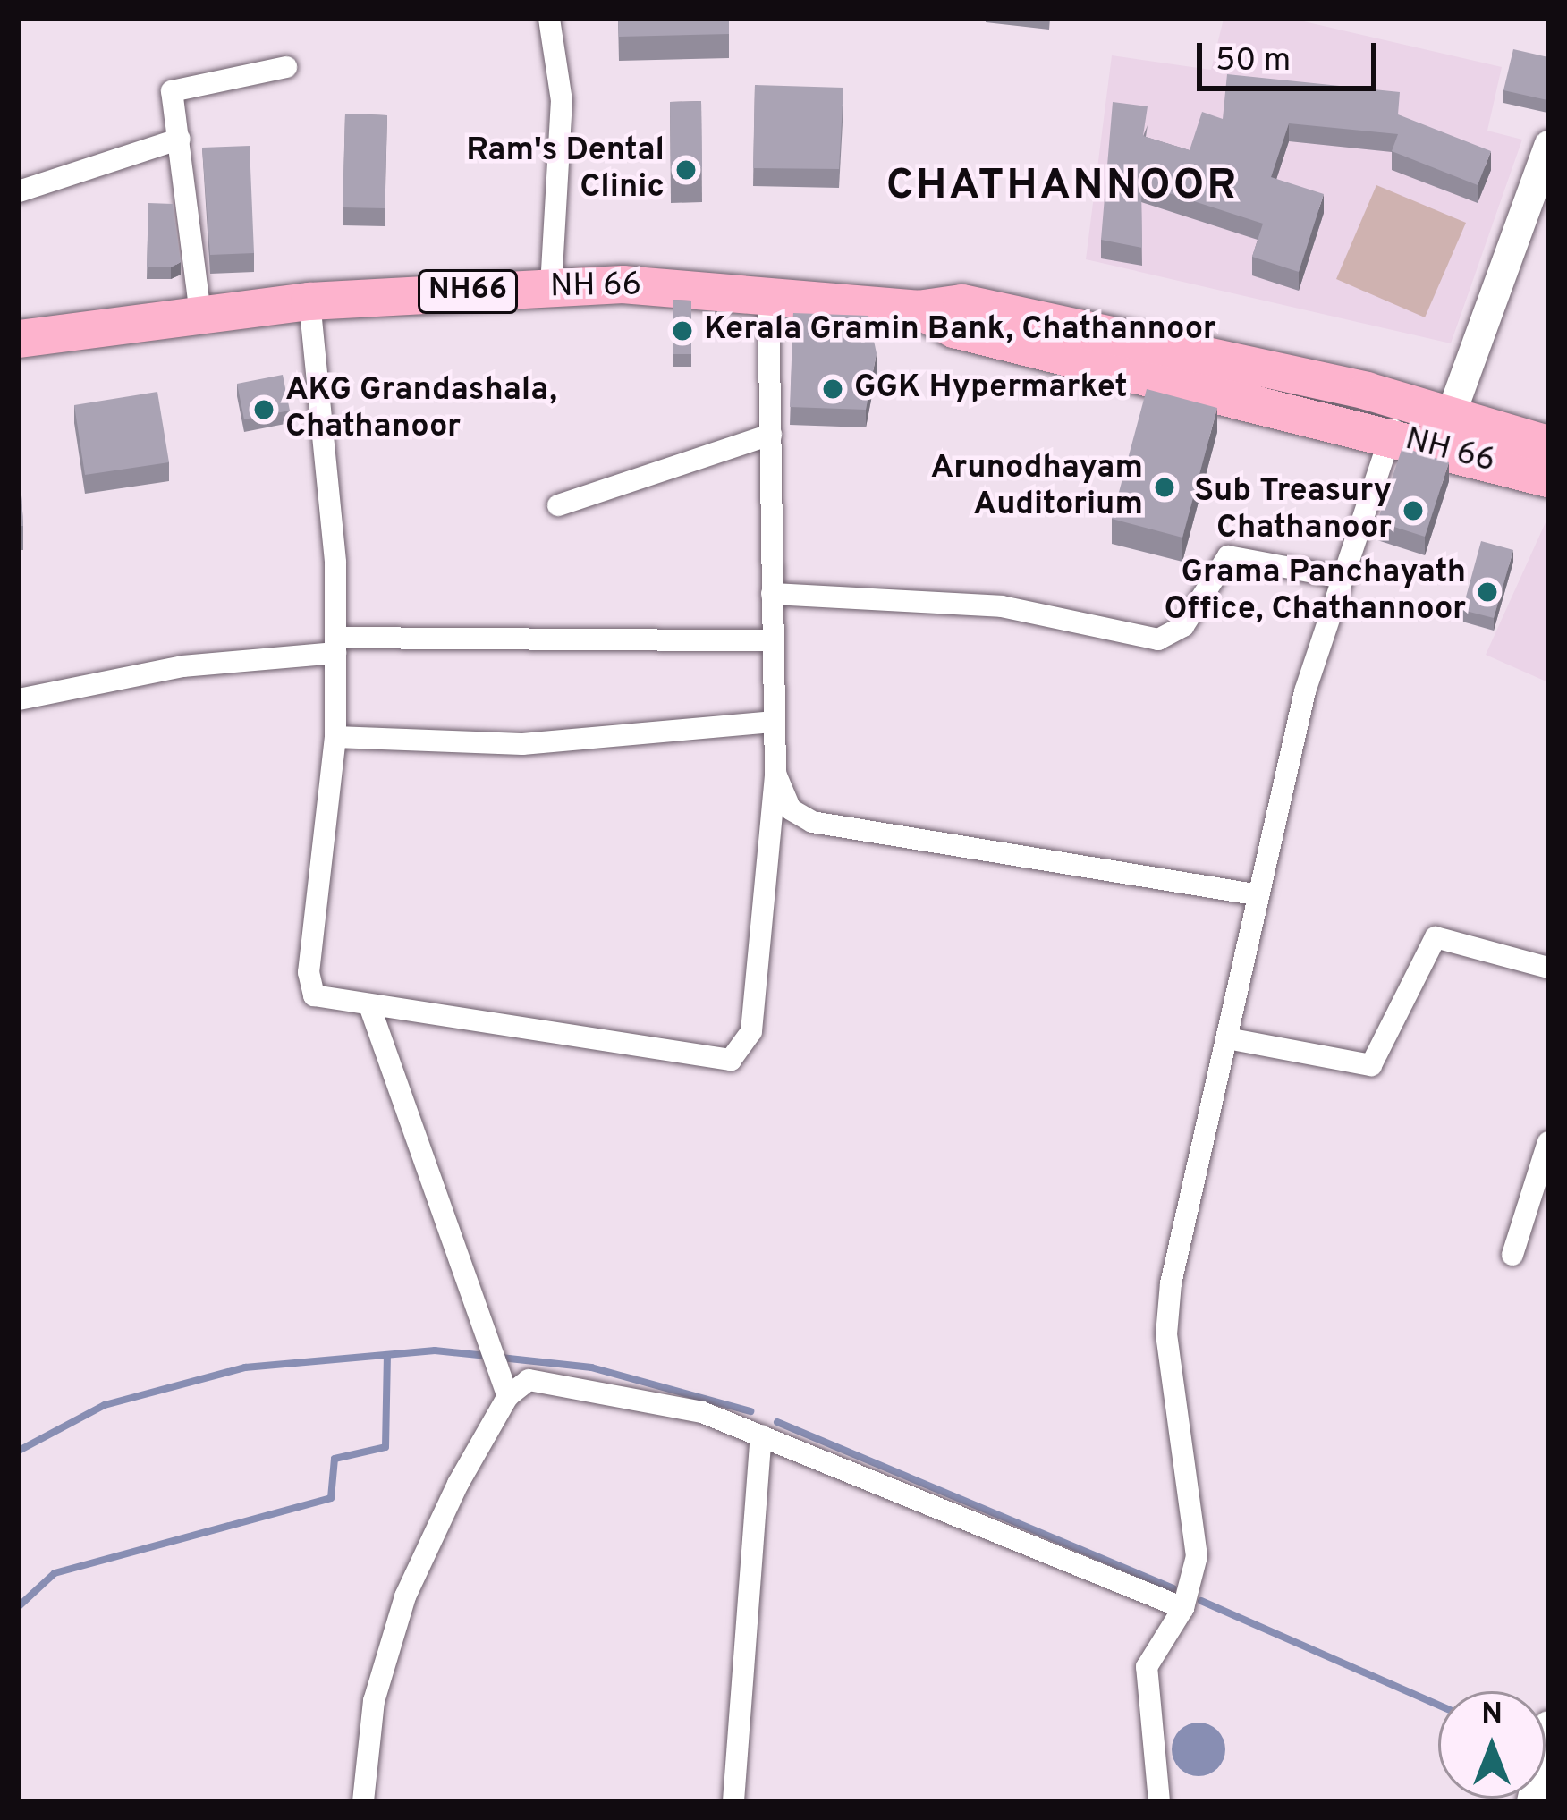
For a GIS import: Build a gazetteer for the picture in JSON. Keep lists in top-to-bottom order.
{
  "streets": {
    "highway": ["NH 66", "NH66"]
  },
  "districts": ["CHATHANNOOR"],
  "places": [
    "Ram's Dental Clinic",
    "Kerala Gramin Bank, Chathannoor",
    "GGK Hypermarket",
    "AKG Grandashala, Chathanoor",
    "Arunodhayam Auditorium",
    "Sub Treasury Chathanoor",
    "Grama Panchayath Office, Chathannoor"
  ],
  "scale_bar": "50 m",
  "north": "top"
}
